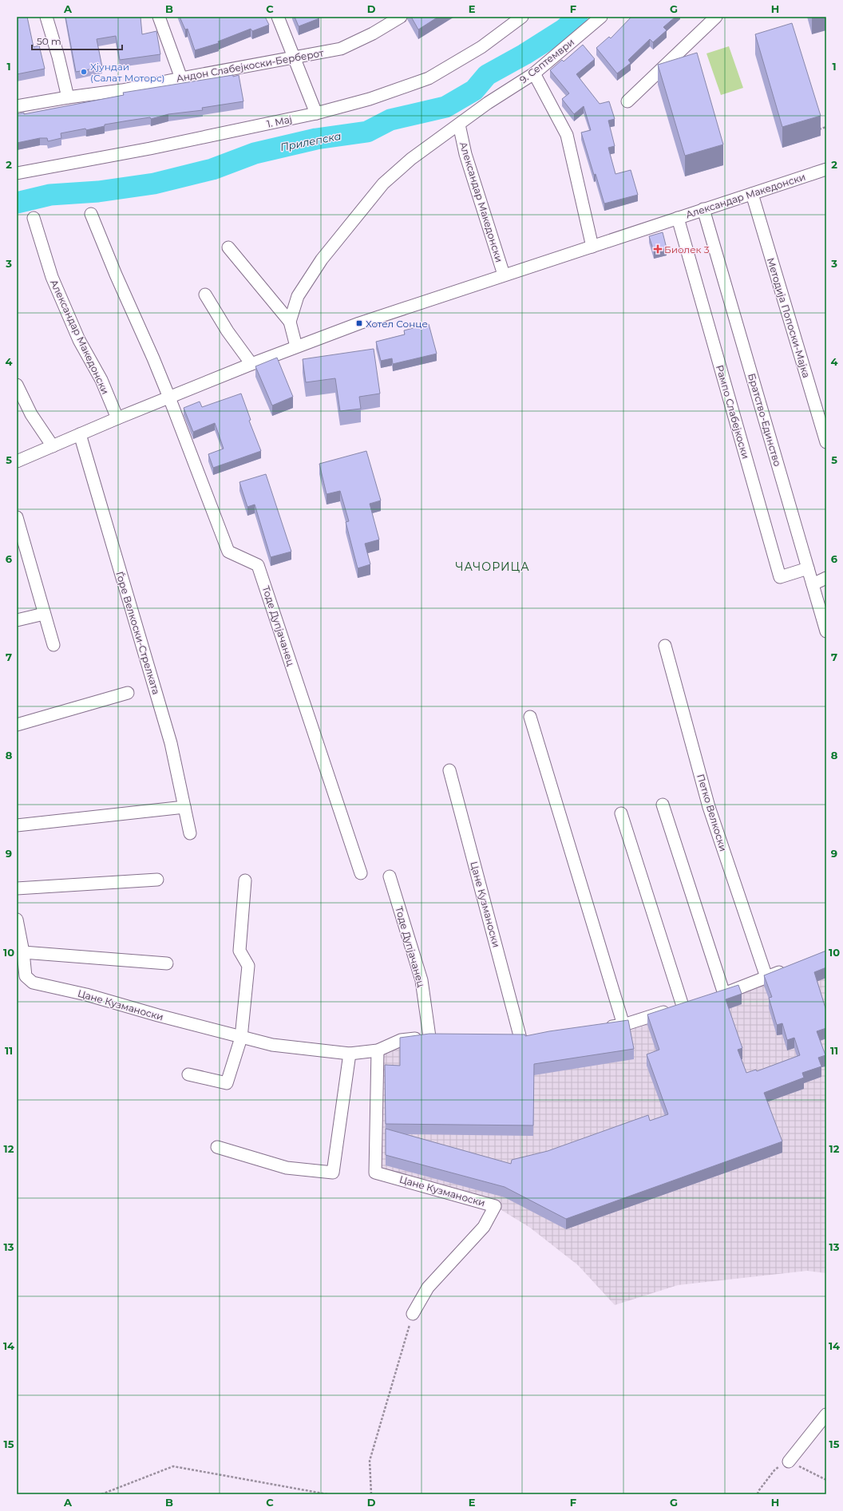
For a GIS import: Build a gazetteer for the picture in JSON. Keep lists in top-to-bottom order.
{
  "streets": {
    "street": [
      "9. Септември",
      "Андон Слабејкоски-Берберот",
      "1. Мај",
      "Александар Македонски",
      "Методија Попоски-Мајка",
      "Рампо Слабејкоски",
      "Братство-Единство",
      "Тоде Дупјачанец",
      "Ѓоре Велкоски-Стрелката",
      "Петко Велкоски",
      "Цане Кузманоски"
    ]
  },
  "crossings": [
    ["9. Септември", "Александар Македонски"],
    ["Александар Македонски", "Методија Попоски-Мајка"],
    ["Александар Македонски", "Рампо Слабејкоски"],
    ["Александар Македонски", "Братство-Единство"],
    ["Александар Македонски", "Тоде Дупјачанец"],
    ["Александар Македонски", "Ѓоре Велкоски-Стрелката"],
    ["Рампо Слабејкоски", "Братство-Единство"],
    ["Тоде Дупјачанец", "Цане Кузманоски"]
  ],
  "districts": ["ЧАЧОРИЦА"],
  "water": ["Прилепска"],
  "places": {
    "other": ["Хјундаи (Салат Моторс)"],
    "health": ["Биолек 3"],
    "transit": ["Хотел Сонце"]
  },
  "scale_bar": "50 m",
  "grid": {
    "columns": [
      "A",
      "B",
      "C",
      "D",
      "E",
      "F",
      "G",
      "H"
    ],
    "rows": [
      "1",
      "2",
      "3",
      "4",
      "5",
      "6",
      "7",
      "8",
      "9",
      "10",
      "11",
      "12",
      "13",
      "14",
      "15"
    ]
  }
}
